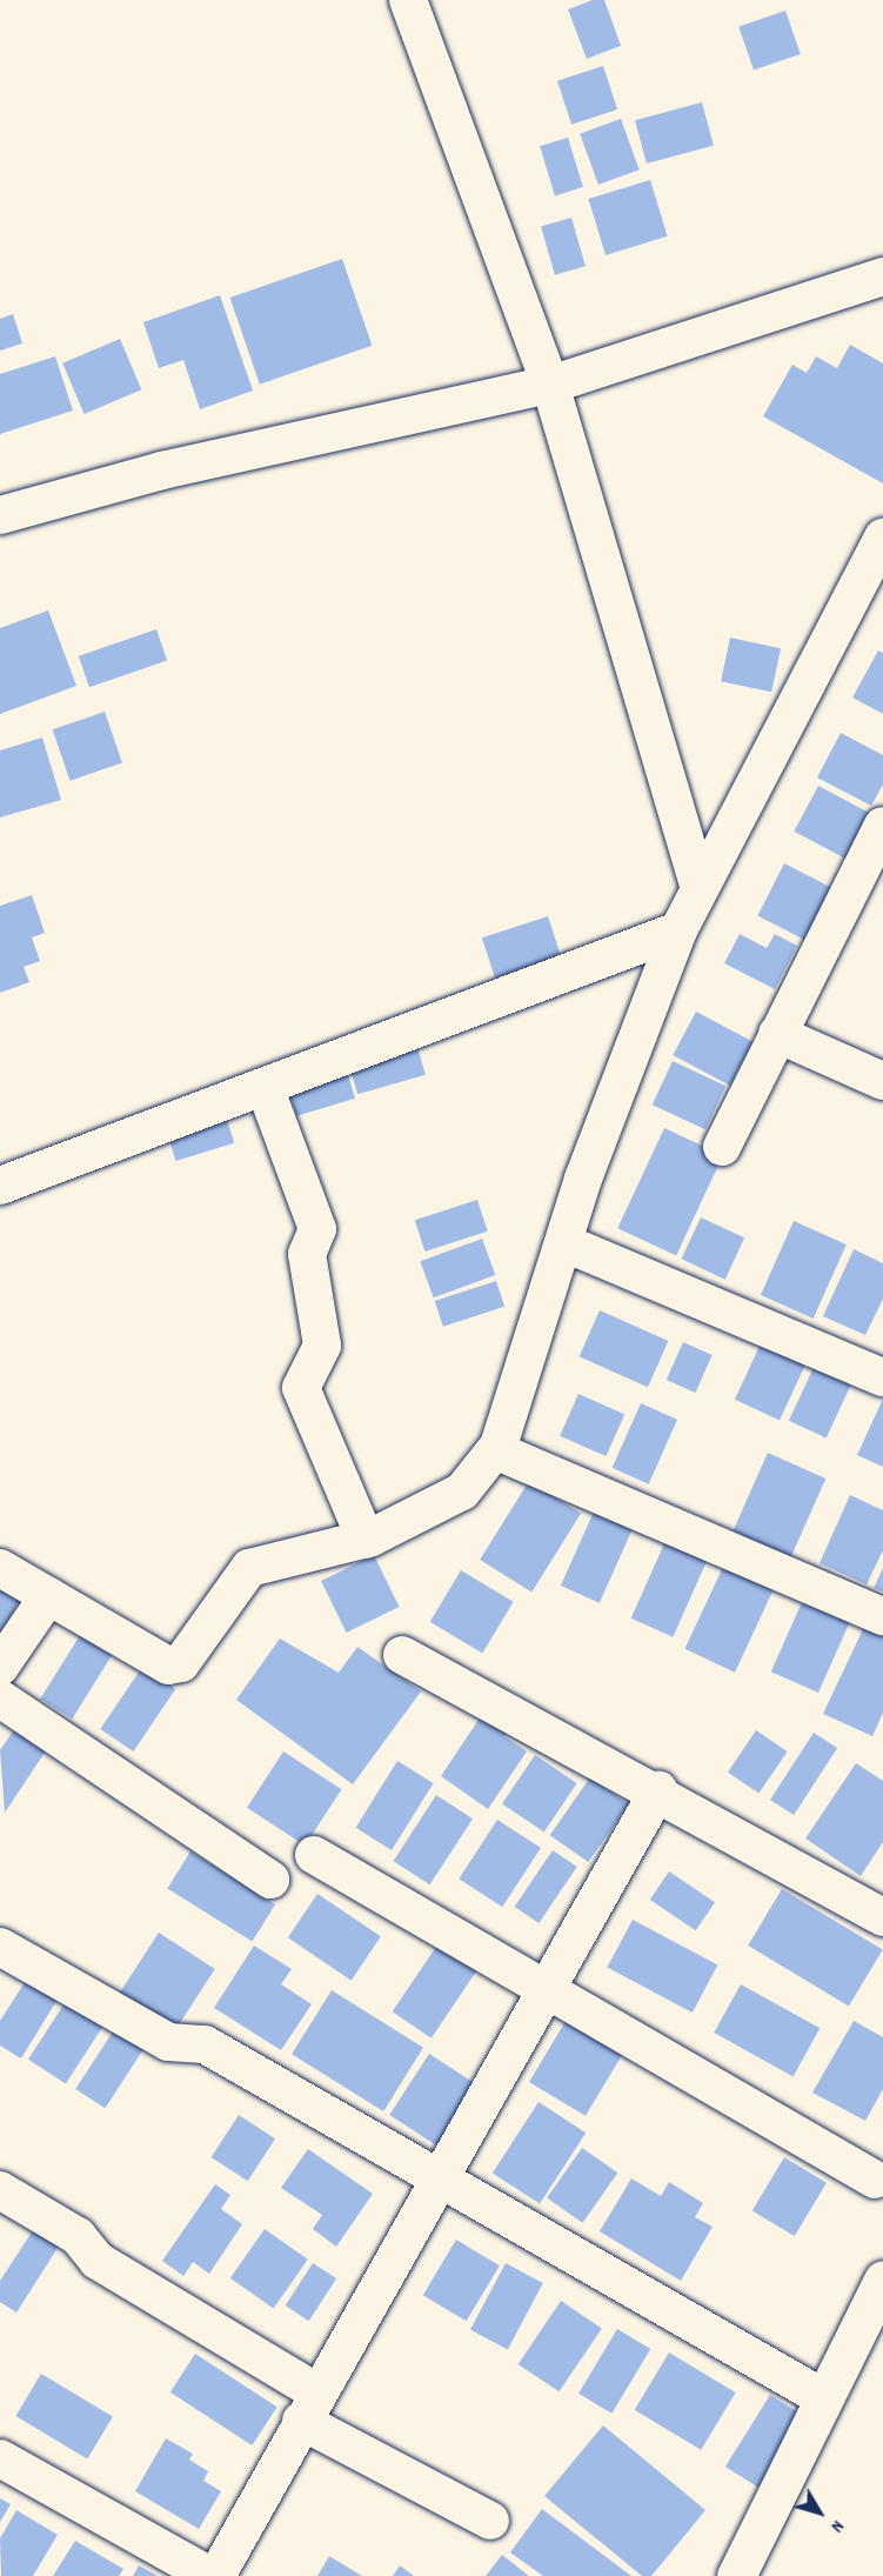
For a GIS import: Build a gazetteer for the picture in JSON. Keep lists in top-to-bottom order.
{
  "north": "bottom right"
}
